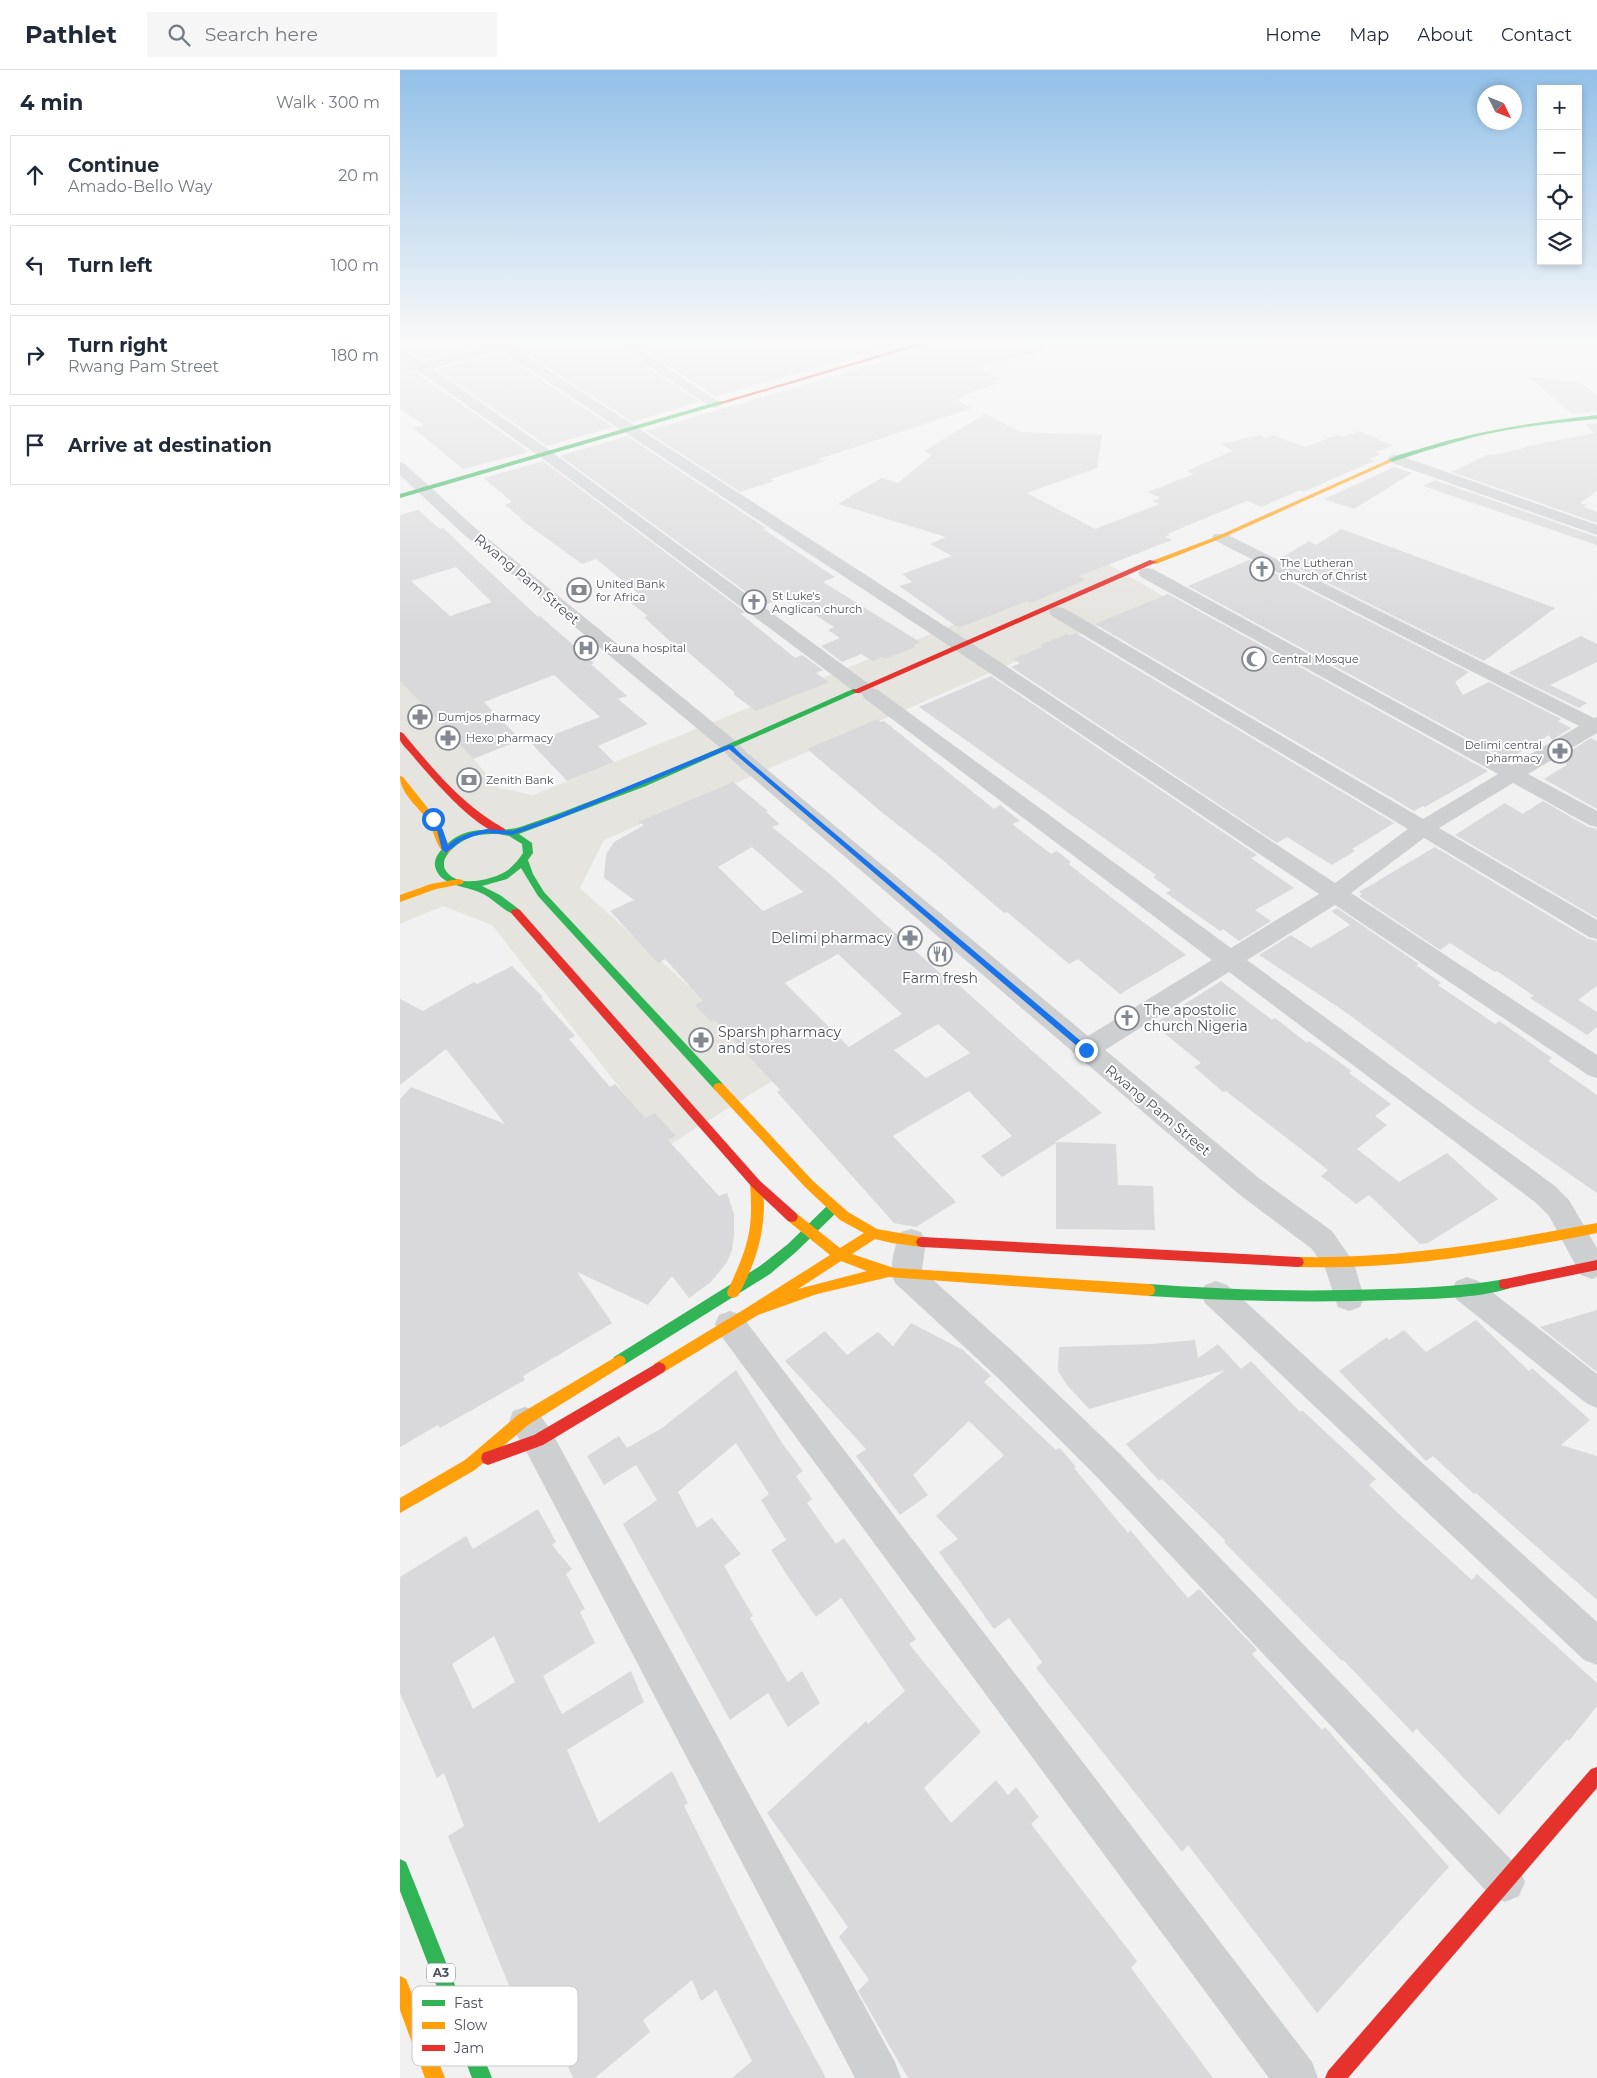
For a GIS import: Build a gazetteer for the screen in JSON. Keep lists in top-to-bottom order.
{
  "streets": {
    "main road": ["A3"],
    "street": ["Rwang Pam Street"]
  },
  "places": {
    "church": ["The Lutheran church of Christ", "St Luke's Anglican church", "The apostolic church Nigeria"],
    "bank": ["United Bank for Africa", "Zenith Bank"],
    "hospital": ["Kauna hospital"],
    "mosque": ["Central Mosque"],
    "pharmacy": [
      "Dumjos pharmacy",
      "Hexo pharmacy",
      "Delimi central pharmacy",
      "Delimi pharmacy",
      "Sparsh pharmacy and stores"
    ],
    "restaurant": ["Farm fresh"]
  },
  "legend": ["Fast", "Slow", "Jam"],
  "north": "bottom right",
  "page": {
    "header": "Pathlet",
    "search": "Search here",
    "nav": [
      "Home",
      "Map",
      "About",
      "Contact"
    ],
    "heading": ["4 min", "Walk · 300 m"],
    "map_buttons": ["+", "−"],
    "list": [
      ["Continue", "Amado-Bello Way", "20 m"],
      ["Turn left", "100 m"],
      ["Turn right", "Rwang Pam Street", "180 m"],
      "Arrive at destination"
    ]
  }
}
